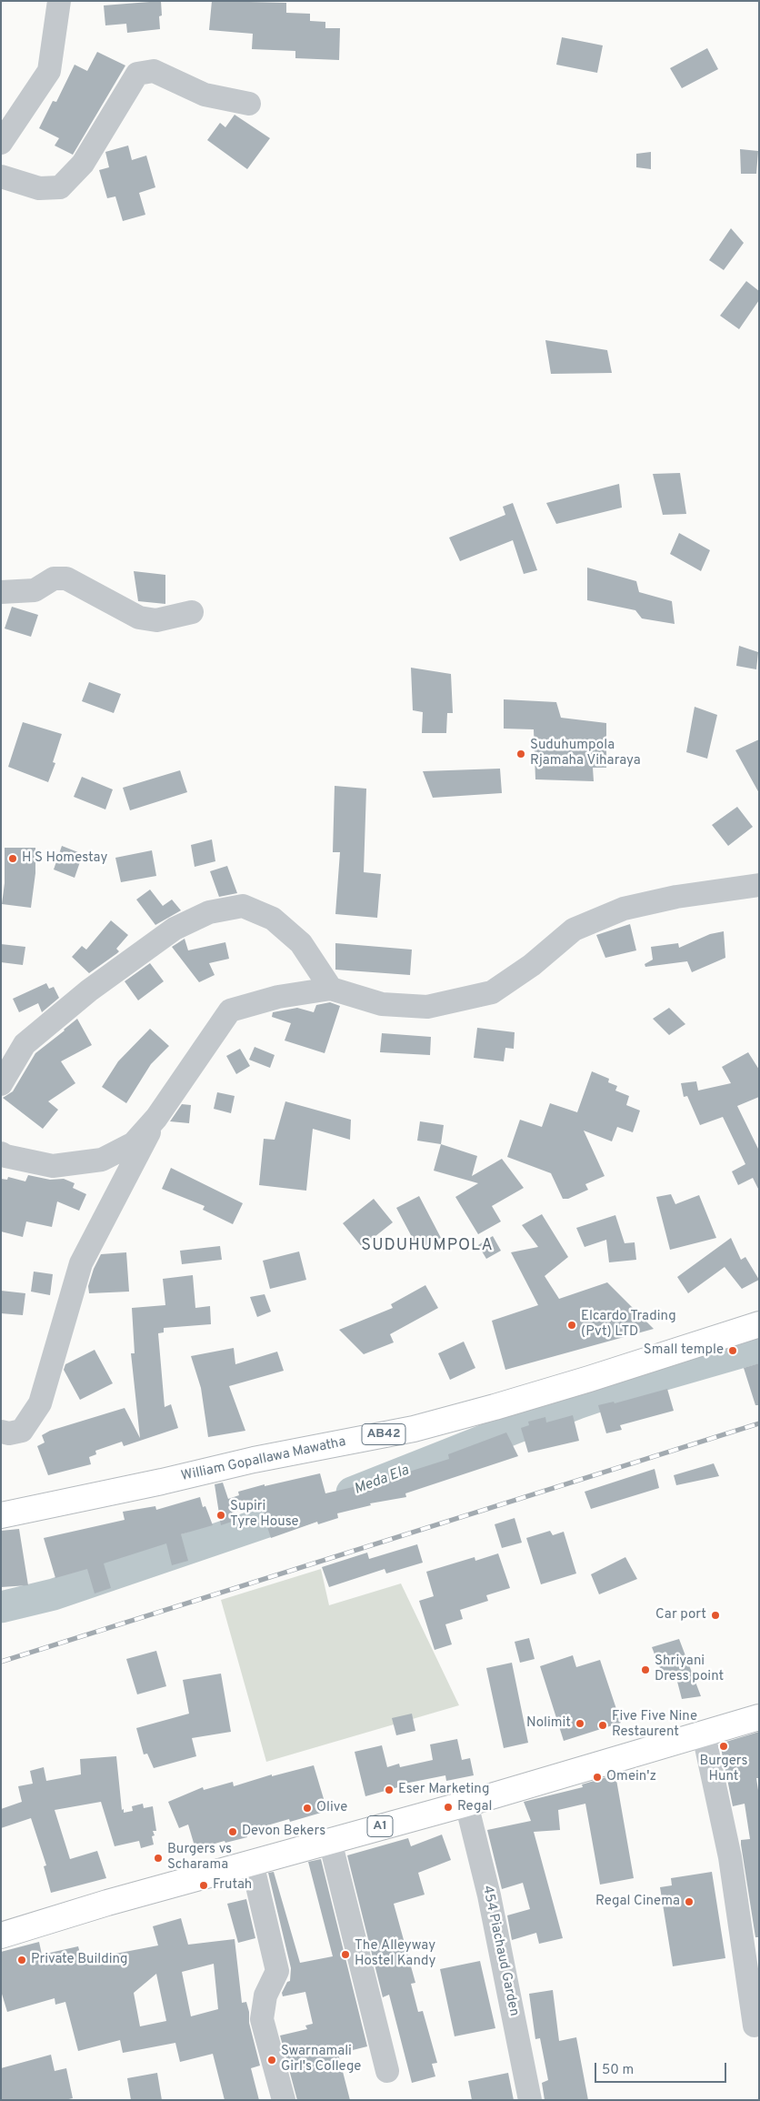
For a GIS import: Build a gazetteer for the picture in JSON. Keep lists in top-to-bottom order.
{
  "streets": {
    "main road": ["AB42", "William Gopallawa Mawatha", "A1"],
    "street": ["454 Piachaud Garden"]
  },
  "crossings": [
    ["A1", "454 Piachaud Garden"]
  ],
  "districts": ["SUDUHUMPOLA"],
  "water": ["Meda Ela"],
  "places": [
    "Suduhumpola Rjamaha Viharaya",
    "H S Homestay",
    "Elcardo Trading (Pvt) LTD",
    "Small temple",
    "Supiri Tyre House",
    "Car port",
    "Shriyani Dress point",
    "Nolimit",
    "Five Five Nine Restaurent",
    "Burgers Hunt",
    "Omein'z",
    "Eser Marketing",
    "Regal",
    "Olive",
    "Devon Bekers",
    "Burgers vs Scharama",
    "Frutah",
    "Regal Cinema",
    "The Alleyway Hostel Kandy",
    "Private Building",
    "Swarnamali Girl's College"
  ],
  "scale_bar": "50 m"
}
